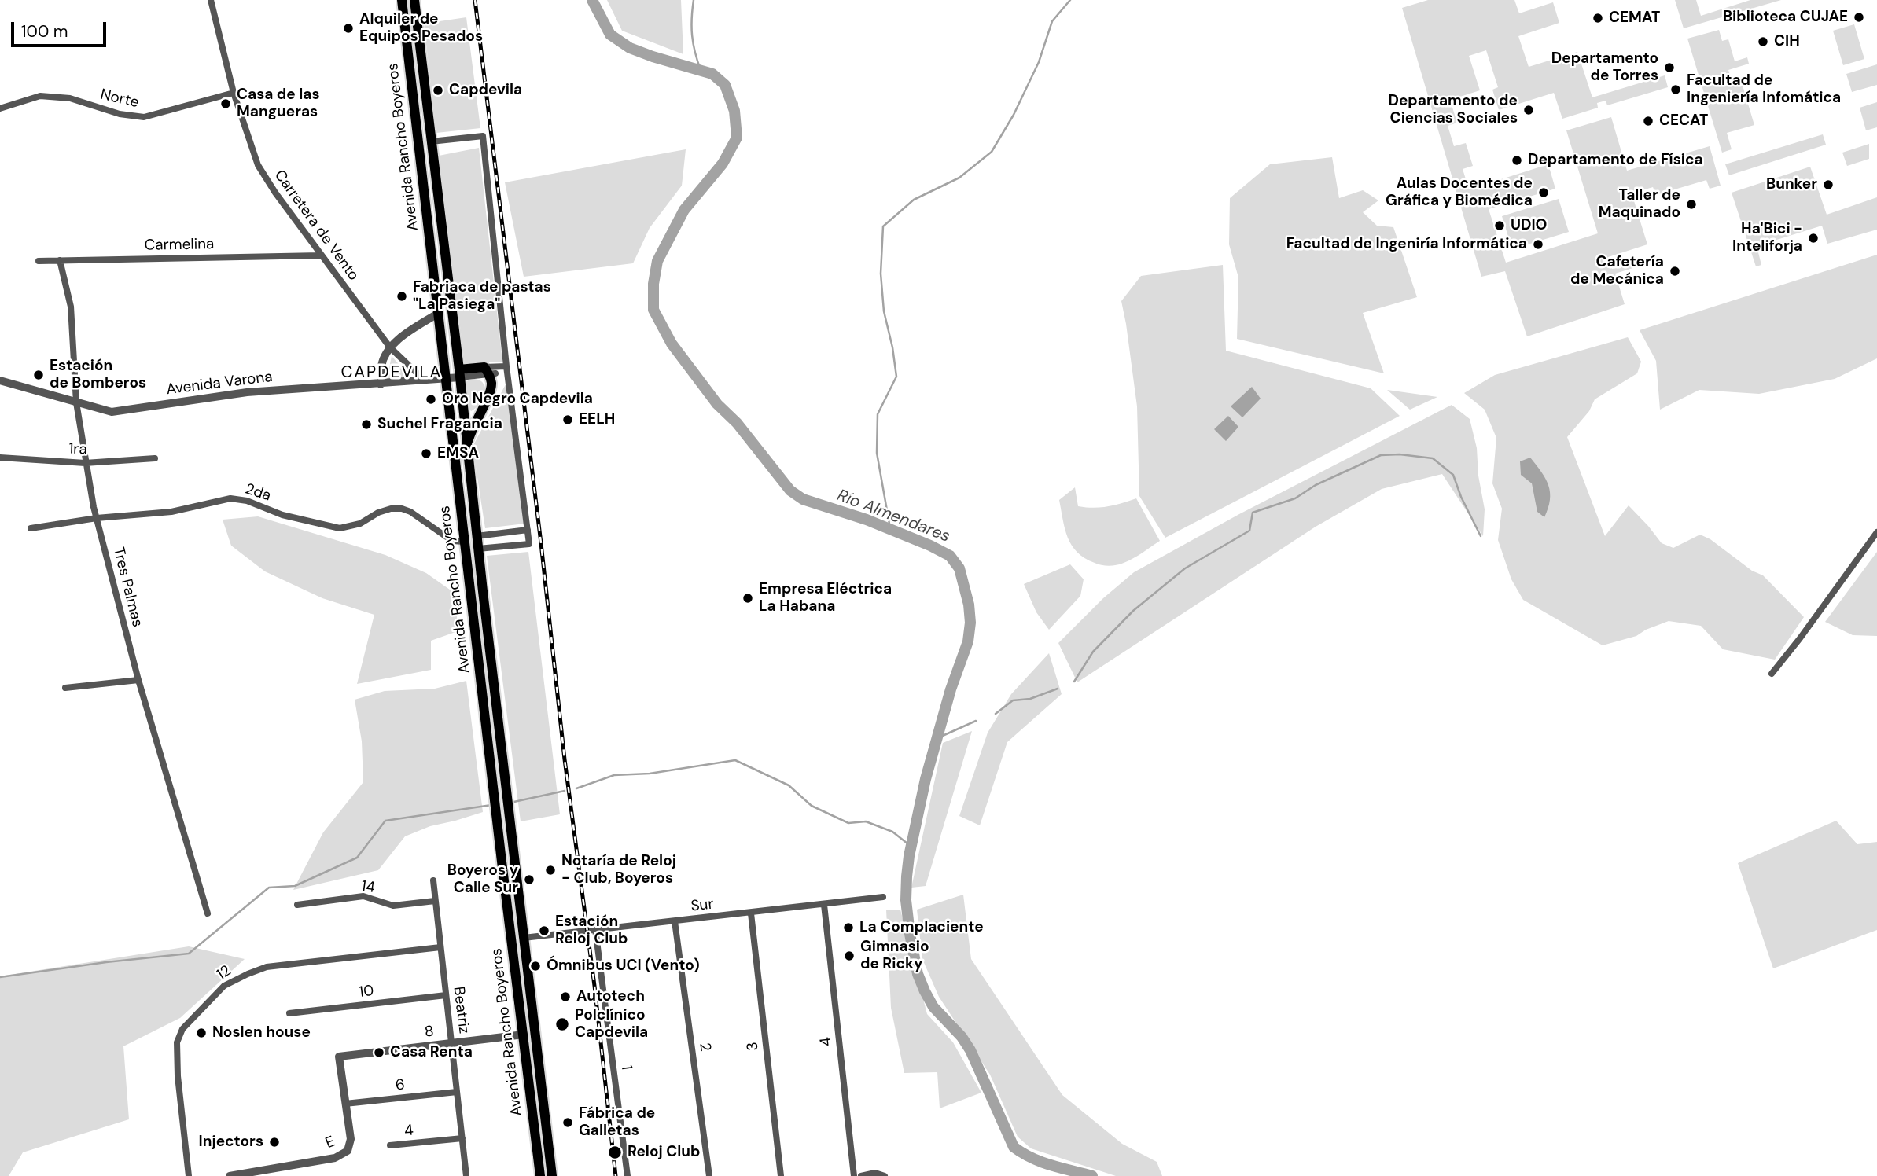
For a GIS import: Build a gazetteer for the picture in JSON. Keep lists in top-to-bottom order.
{
  "streets": {
    "highway": ["Avenida Rancho Boyeros"],
    "street": [
      "Norte",
      "Carretera de Vento",
      "Carmelina",
      "Avenida Varona",
      "1ra",
      "2da",
      "Tres Palmas",
      "14",
      "Sur",
      "12",
      "10",
      "Beatriz",
      "8",
      "4",
      "3",
      "2",
      "1",
      "6",
      "E"
    ]
  },
  "crossings": [
    ["Norte", "Carretera de Vento"],
    ["Avenida Rancho Boyeros", "Avenida Varona"],
    ["Avenida Rancho Boyeros", "2da"],
    ["Avenida Rancho Boyeros", "Sur"],
    ["Avenida Rancho Boyeros", "8"],
    ["Carretera de Vento", "Carmelina"],
    ["Carretera de Vento", "Avenida Varona"],
    ["Carmelina", "Tres Palmas"],
    ["Avenida Varona", "Tres Palmas"],
    ["1ra", "Tres Palmas"],
    ["2da", "Tres Palmas"],
    ["14", "Beatriz"],
    ["Sur", "4"],
    ["Sur", "3"],
    ["Sur", "2"],
    ["Sur", "1"],
    ["12", "Beatriz"],
    ["10", "Beatriz"],
    ["Beatriz", "8"],
    ["Beatriz", "4"],
    ["Beatriz", "6"],
    ["8", "E"],
    ["6", "E"]
  ],
  "districts": ["CAPDEVILA"],
  "water": ["Río Almendares"],
  "places": [
    "Biblioteca CUJAE",
    "CEMAT",
    "Alquiler de Equipos Pesados",
    "CIH",
    "Departamento de Torres",
    "Facultad de Ingeniería Infomática",
    "Capdevila",
    "Casa de las Mangueras",
    "Departamento de Ciencias Sociales",
    "CECAT",
    "Departamento de Física",
    "Bunker",
    "Aulas Docentes de Gráfica y Biomédica",
    "Taller de Maquinado",
    "UDIO",
    "Ha'Bici - Inteliforja",
    "Facultad de Ingeniría Informática",
    "Cafetería de Mecánica",
    "Fabriaca de pastas \"La Pasiega\"",
    "Estación de Bomberos",
    "Oro Negro Capdevila",
    "EELH",
    "Suchel Fragancia",
    "EMSA",
    "Empresa Eléctrica La Habana",
    "Notaría de Reloj - Club, Boyeros",
    "Boyeros y Calle Sur",
    "La Complaciente",
    "Estación Reloj Club",
    "Gimnasio de Ricky",
    "Ómnibus UCI (Vento)",
    "Autotech",
    "Polclínico Capdevila",
    "Noslen house",
    "Casa Renta",
    "Fábrica de Galletas",
    "Injectors",
    "Reloj Club"
  ],
  "scale_bar": "100 m"
}
